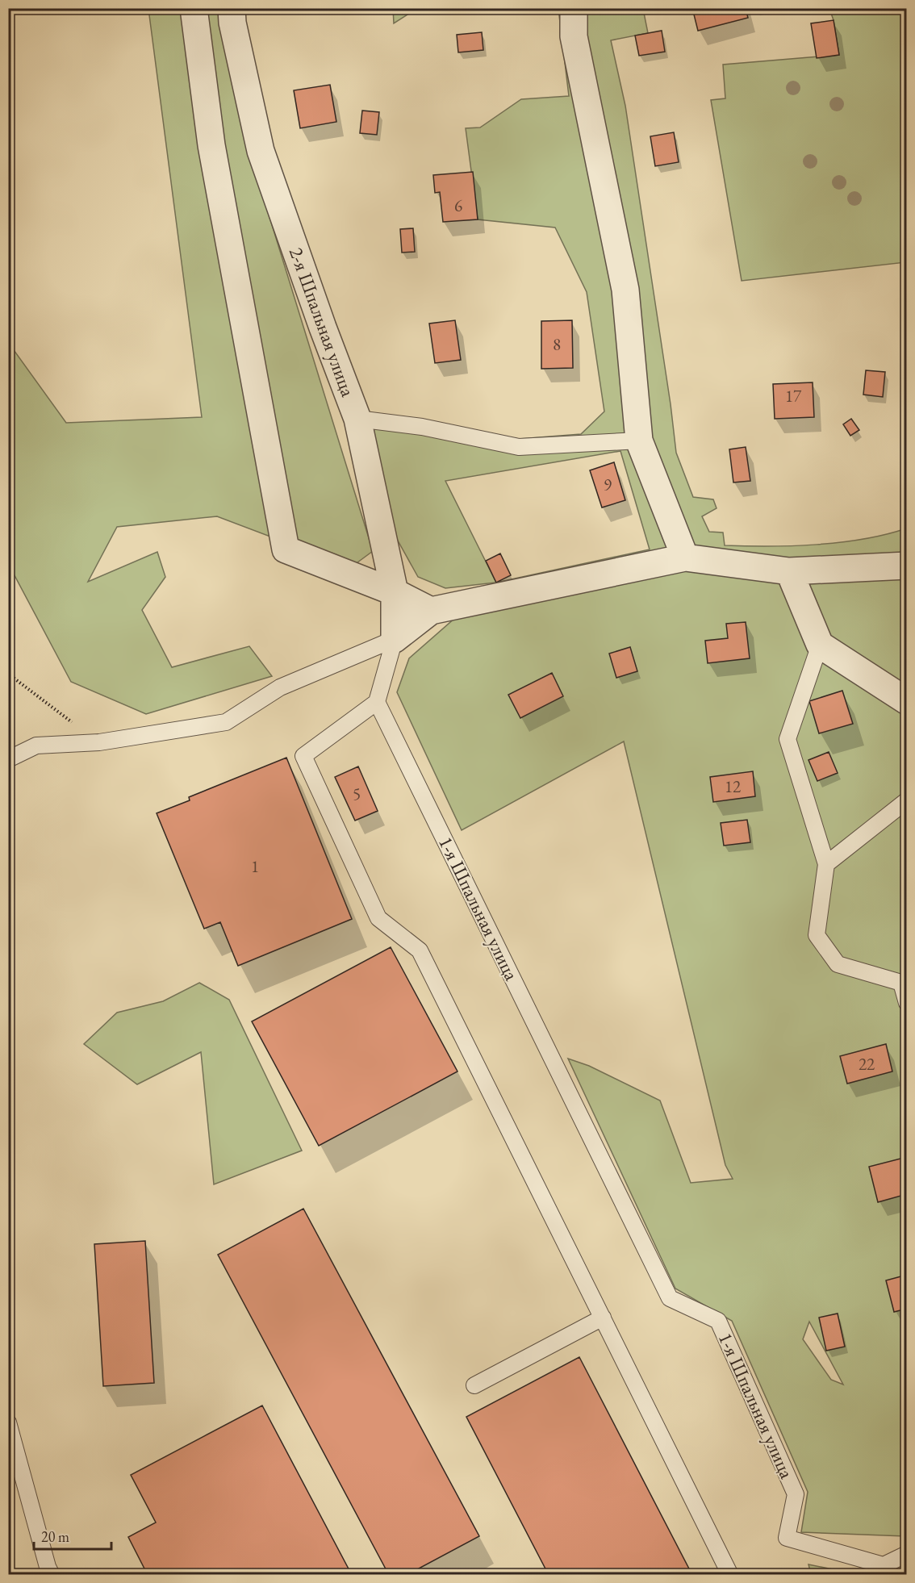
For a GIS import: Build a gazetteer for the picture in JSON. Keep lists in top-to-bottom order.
{
  "streets": {
    "street": ["2-я Шпальная улица"],
    "lane": ["1-я Шпальная улица"]
  },
  "house_numbers": [
    "6",
    "8",
    "17",
    "9",
    "12",
    "5",
    "1",
    "22"
  ],
  "scale_bar": "20 m"
}
